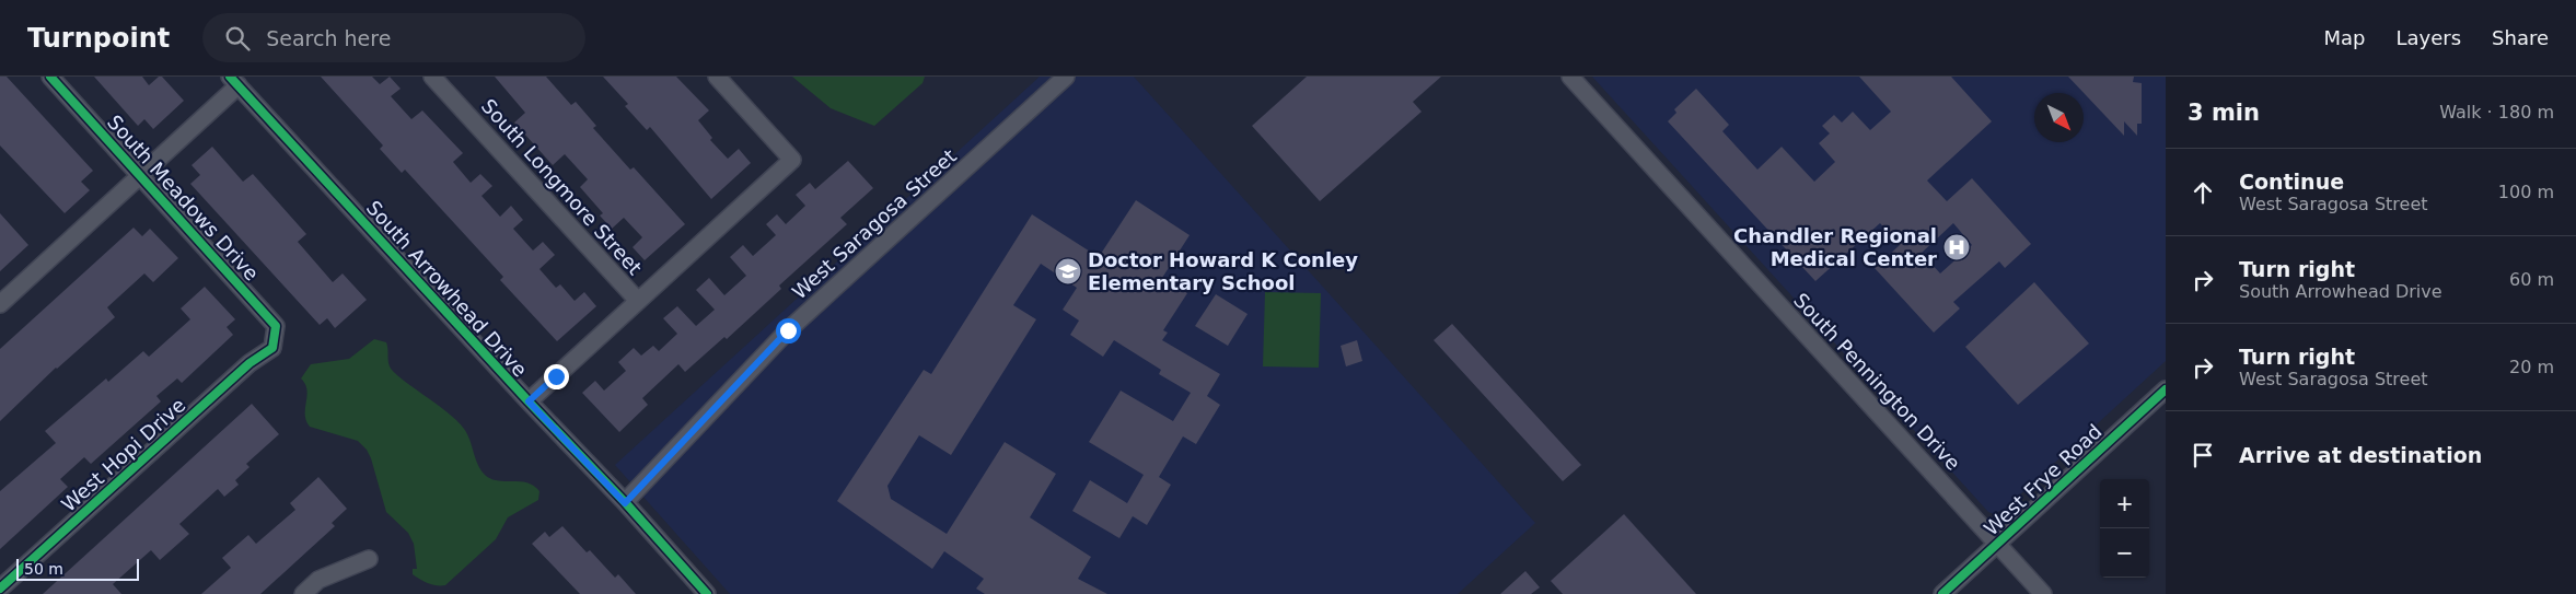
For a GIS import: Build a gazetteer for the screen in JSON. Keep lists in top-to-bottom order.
{
  "streets": {
    "street": [
      "South Longmore Street",
      "South Meadows Drive",
      "West Saragosa Street",
      "South Arrowhead Drive",
      "South Pennington Drive",
      "West Hopi Drive",
      "West Frye Road"
    ]
  },
  "crossings": [
    ["South Meadows Drive", "West Hopi Drive"],
    ["West Saragosa Street", "South Arrowhead Drive"],
    ["South Pennington Drive", "West Frye Road"]
  ],
  "places": {
    "hospital": ["Chandler Regional Medical Center"],
    "school or university": ["Doctor Howard K Conley Elementary School"]
  },
  "scale_bar": "50 m",
  "north": "bottom right",
  "page": {
    "header": "Turnpoint",
    "search": "Search here",
    "nav": ["Map", "Layers", "Share"],
    "heading": ["3 min", "Walk · 180 m"],
    "list": [
      ["Continue", "West Saragosa Street", "100 m"],
      ["Turn right", "South Arrowhead Drive", "60 m"],
      ["Turn right", "West Saragosa Street", "20 m"],
      "Arrive at destination"
    ],
    "map_buttons": ["+", "−"],
    "scale": "50 m"
  }
}
